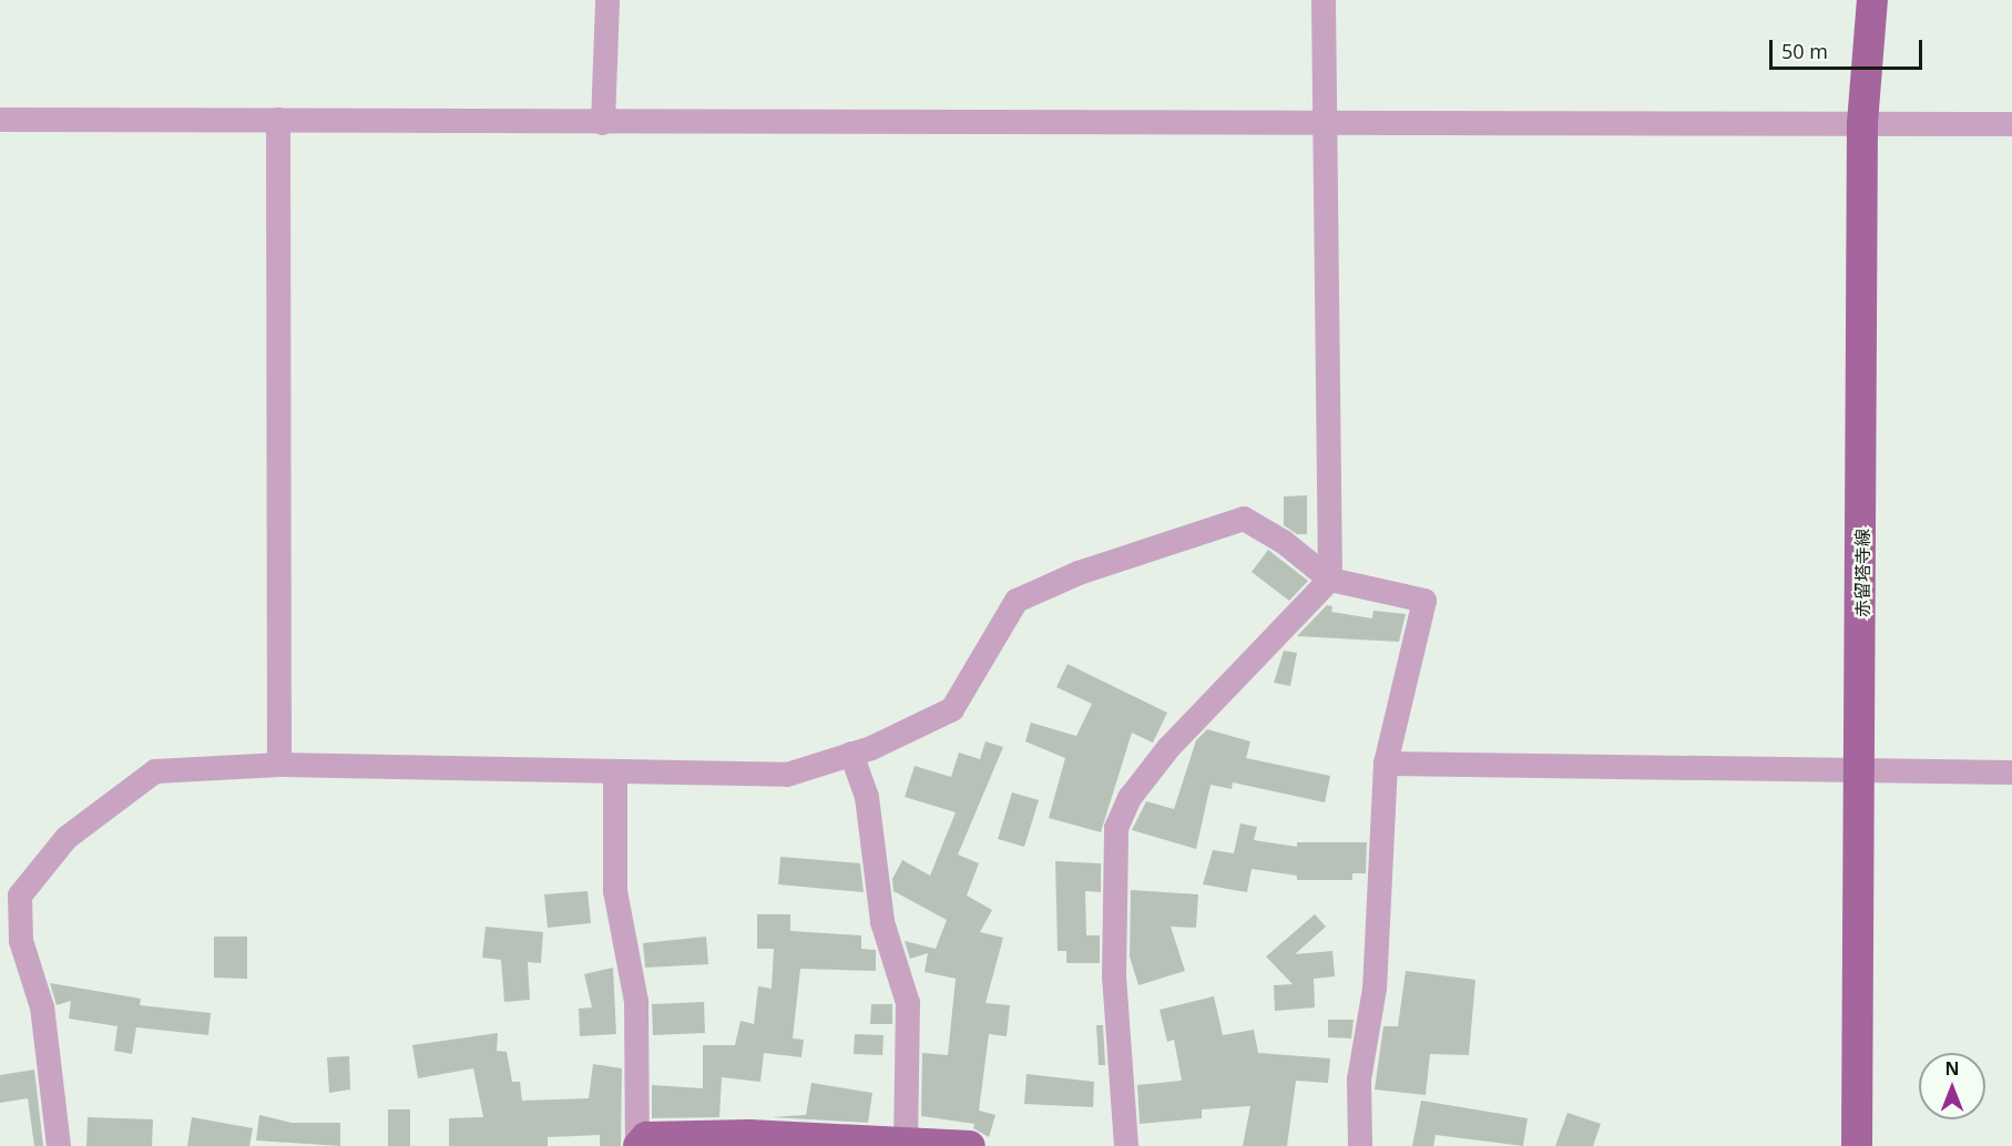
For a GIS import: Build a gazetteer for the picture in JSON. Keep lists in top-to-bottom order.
{
  "streets": {
    "main road": ["赤留塔寺線"]
  },
  "scale_bar": "50 m",
  "north": "top"
}
